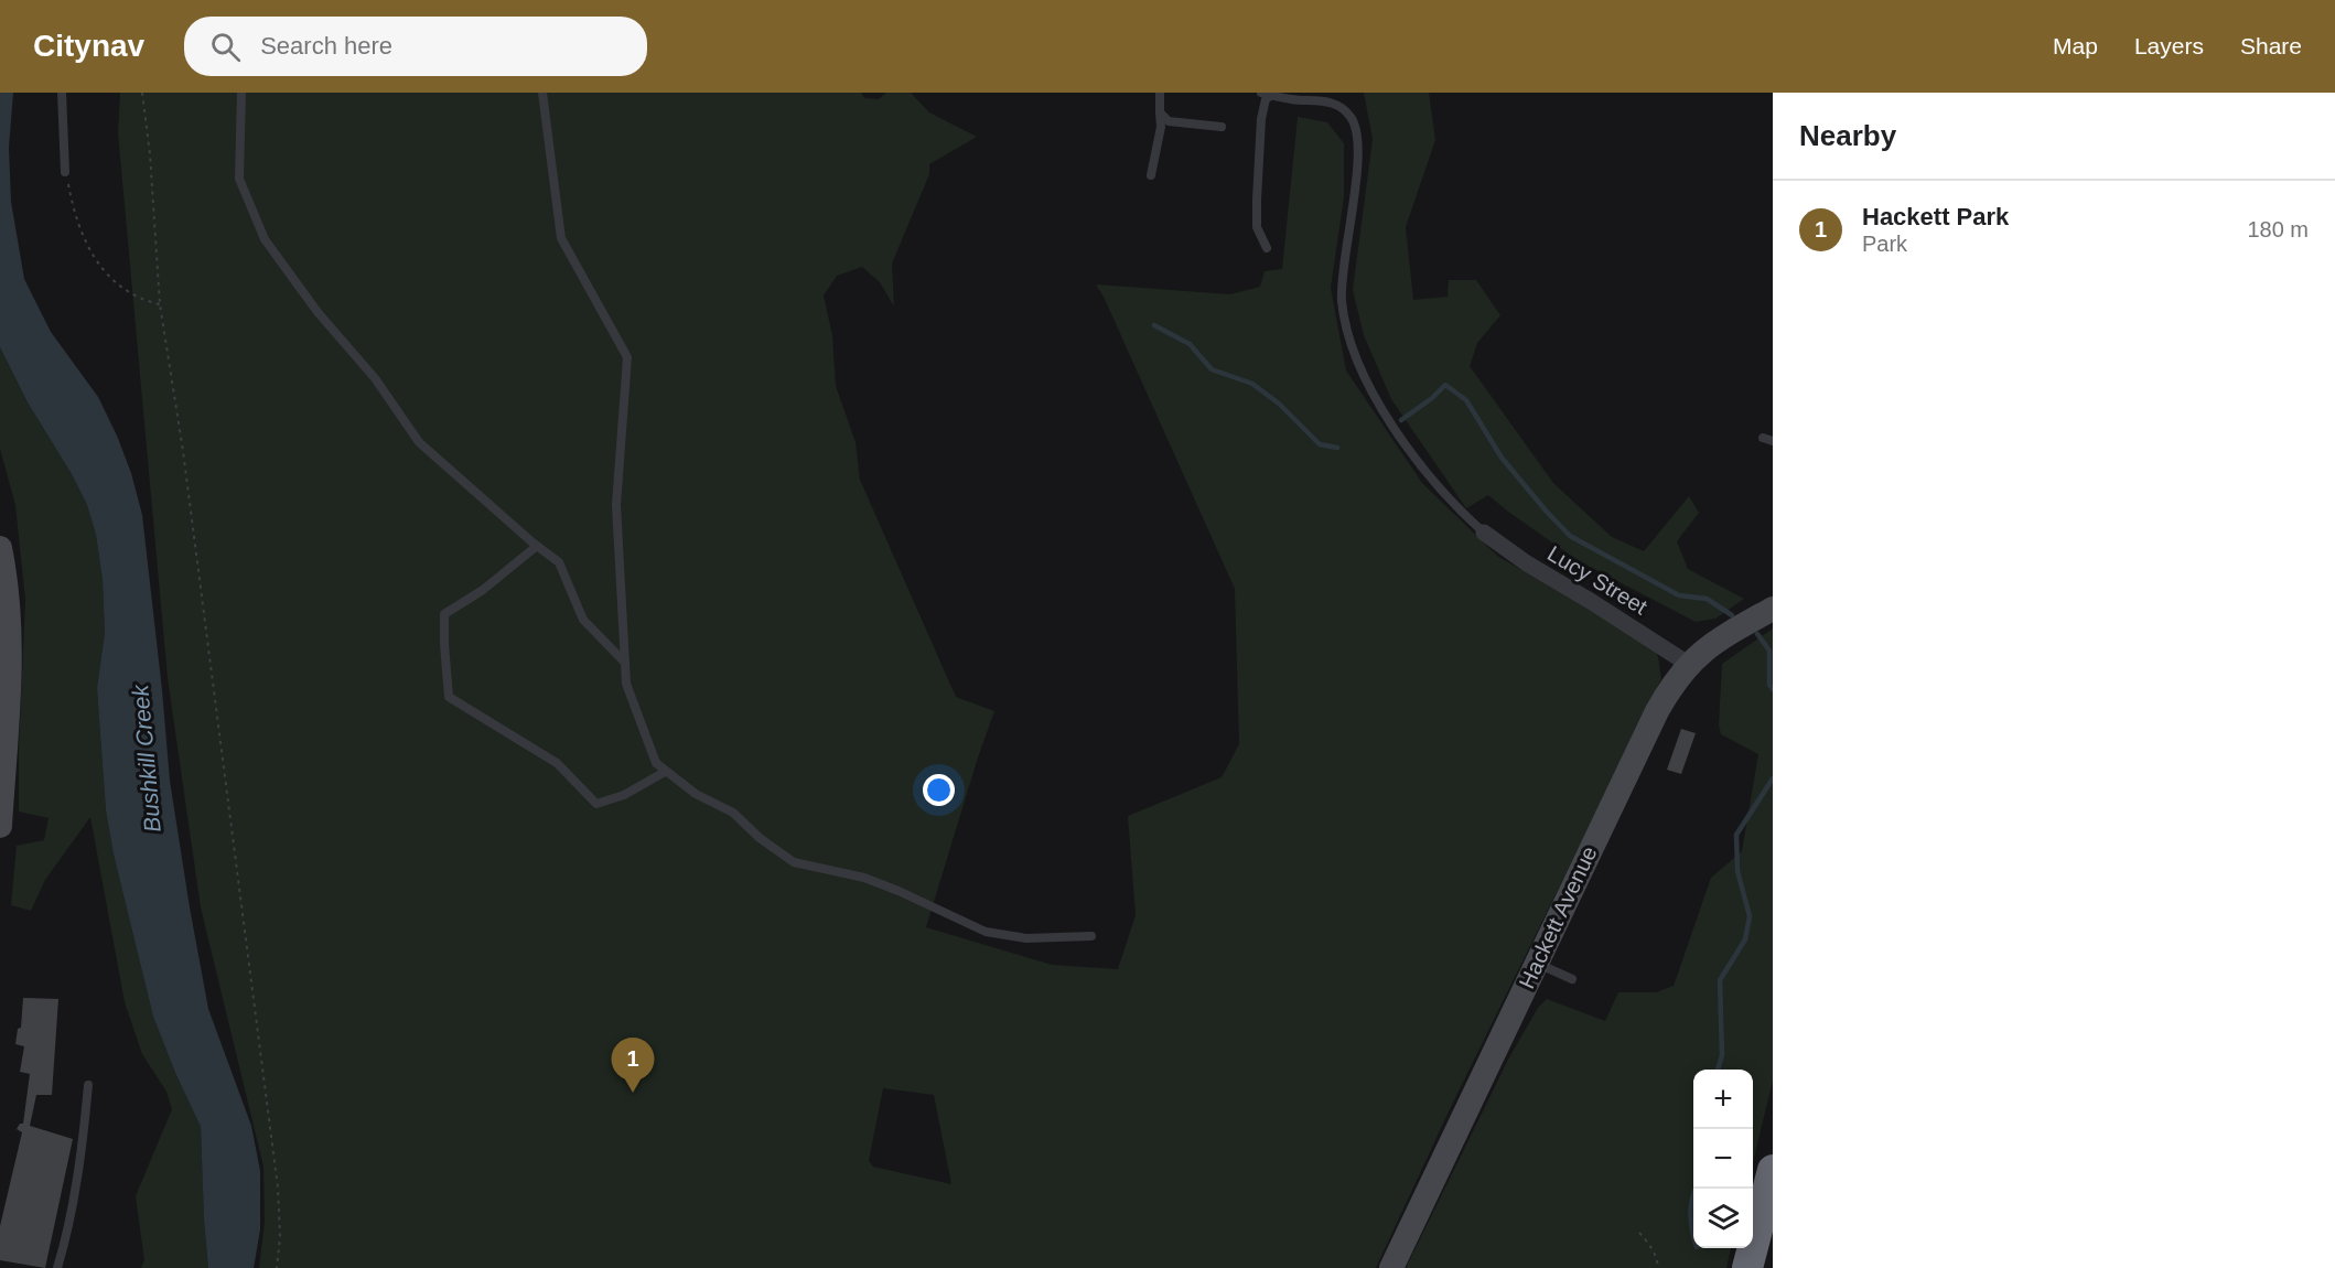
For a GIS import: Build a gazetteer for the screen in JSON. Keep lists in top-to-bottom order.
{
  "streets": {
    "main road": ["Hackett Avenue"],
    "street": ["Lucy Street"]
  },
  "crossings": [
    ["Lucy Street", "Hackett Avenue"]
  ],
  "water": ["Bushkill Creek"],
  "page": {
    "header": "Citynav",
    "search": "Search here",
    "nav": ["Map", "Layers", "Share"],
    "heading": "Nearby",
    "list": [
      {
        "mark": "1",
        "name": "Hackett Park",
        "note": "Park",
        "value": "180 m"
      }
    ],
    "pins": "1",
    "map_buttons": ["+", "−"]
  }
}
